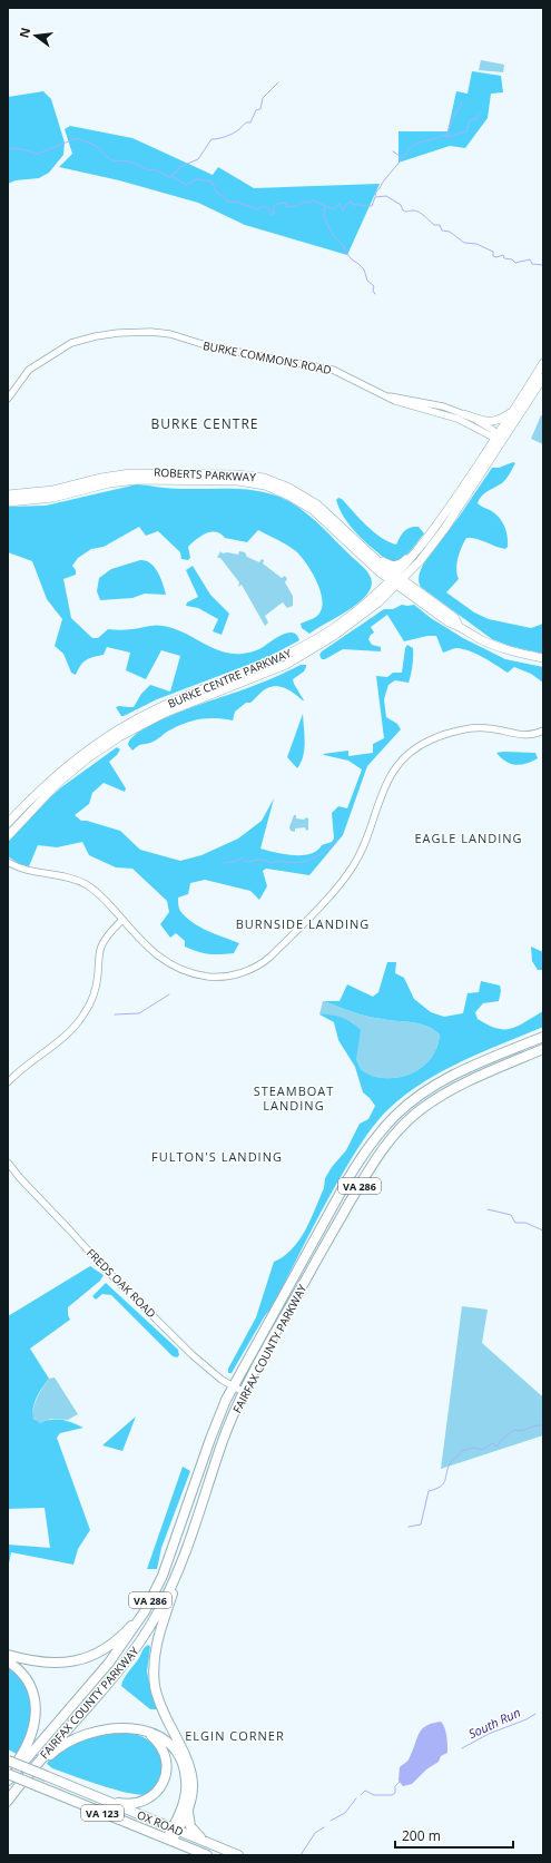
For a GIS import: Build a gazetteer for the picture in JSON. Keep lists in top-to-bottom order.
{
  "streets": {
    "highway": [
      "VA 286",
      "FAIRFAX COUNTY PARKWAY",
      "VA 123",
      "OX ROAD"
    ],
    "main road": ["ROBERTS PARKWAY", "BURKE CENTRE PARKWAY"],
    "street": ["BURKE COMMONS ROAD", "FREDS OAK ROAD"]
  },
  "crossings": [
    ["BURKE COMMONS ROAD", "BURKE CENTRE PARKWAY"],
    ["ROBERTS PARKWAY", "BURKE CENTRE PARKWAY"],
    ["FREDS OAK ROAD", "FAIRFAX COUNTY PARKWAY"]
  ],
  "districts": [
    "BURKE CENTRE",
    "EAGLE LANDING",
    "BURNSIDE LANDING",
    "STEAMBOAT LANDING",
    "FULTON'S LANDING",
    "ELGIN CORNER"
  ],
  "water": ["South Run"],
  "scale_bar": "200 m",
  "north": "left"
}
